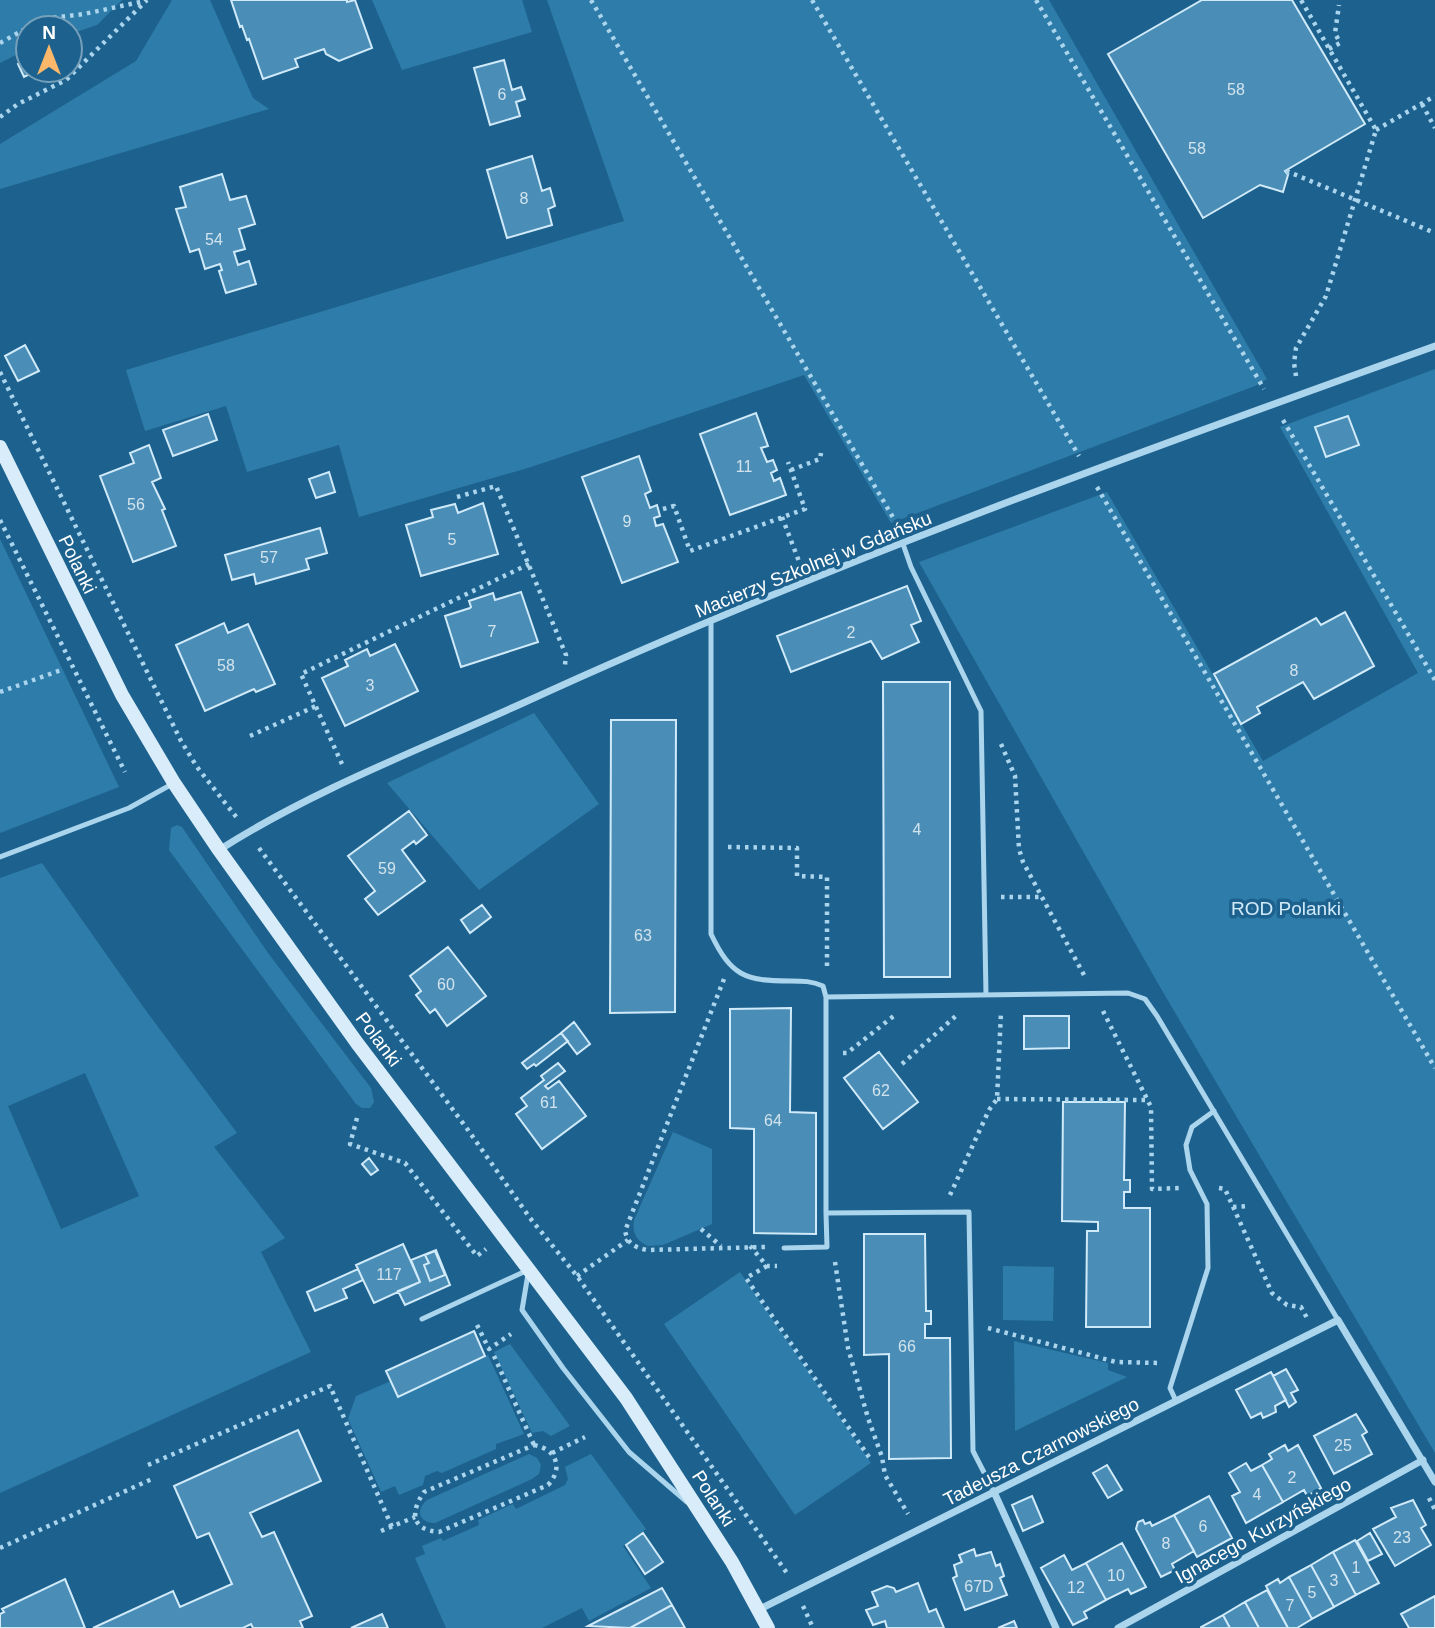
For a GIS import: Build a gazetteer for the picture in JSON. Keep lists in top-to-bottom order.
{
  "streets": {
    "street": [
      "Polanki",
      "Macierzy Szkolnej w Gdańsku",
      "Tadeusza Czarnowskiego",
      "Ignacego Kurzyńskiego"
    ]
  },
  "crossings": [
    ["Polanki", "Macierzy Szkolnej w Gdańsku"],
    ["Polanki", "Tadeusza Czarnowskiego"]
  ],
  "parks": ["ROD Polanki"],
  "house_numbers": [
    "58",
    "6",
    "58",
    "8",
    "54",
    "11",
    "56",
    "9",
    "5",
    "57",
    "7",
    "2",
    "58",
    "8",
    "3",
    "4",
    "59",
    "63",
    "60",
    "62",
    "61",
    "64",
    "117",
    "66",
    "25",
    "2",
    "4",
    "6",
    "23",
    "8",
    "1",
    "10",
    "3",
    "67D",
    "12",
    "5",
    "7"
  ],
  "north": "top"
}
